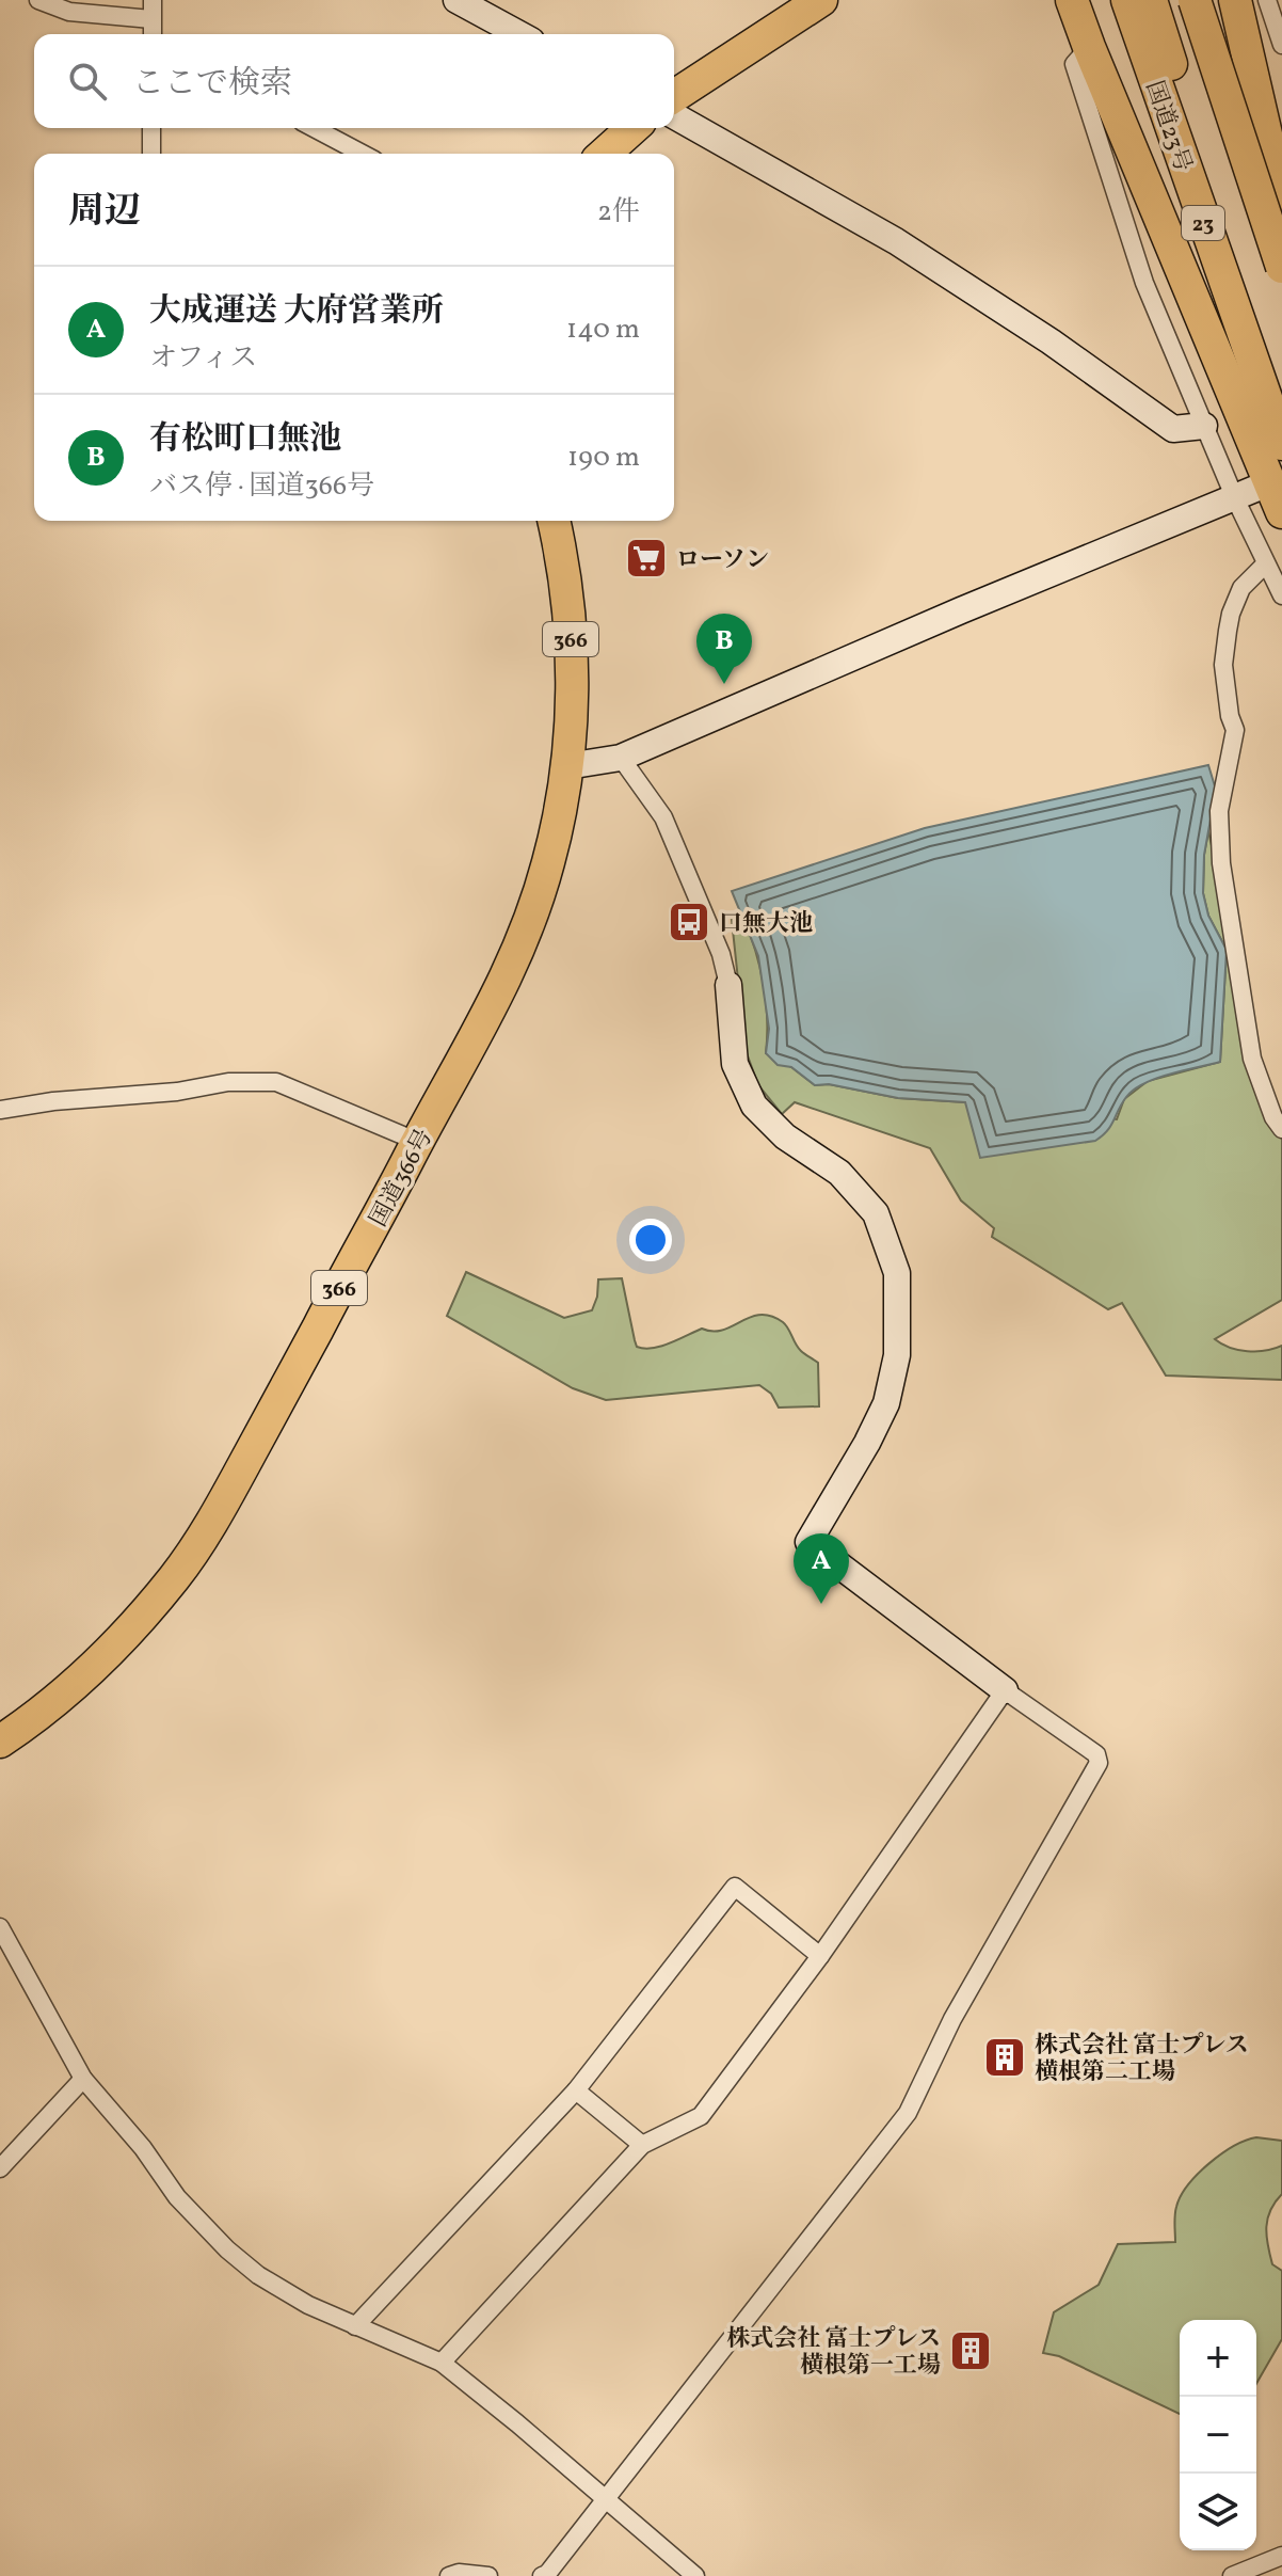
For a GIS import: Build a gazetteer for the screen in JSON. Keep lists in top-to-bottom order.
{
  "streets": {
    "highway": [
      "国道23号",
      "23",
      "366",
      "国道366号"
    ]
  },
  "places": {
    "supermarket": ["ローソン"],
    "bus stop": ["口無大池"],
    "building": ["株式会社 富士プレス 横根第二工場", "株式会社 富士プレス 横根第一工場"]
  },
  "page": {
    "search": "ここで検索",
    "heading": ["周辺", "2件"],
    "list": [
      {
        "mark": "A",
        "name": "大成運送 大府営業所",
        "note": "オフィス",
        "value": "140 m"
      },
      {
        "mark": "B",
        "name": "有松町口無池",
        "note": "バス停 · 国道366号",
        "value": "190 m"
      }
    ],
    "pins": ["B", "A"],
    "map_buttons": ["+", "−"]
  }
}
